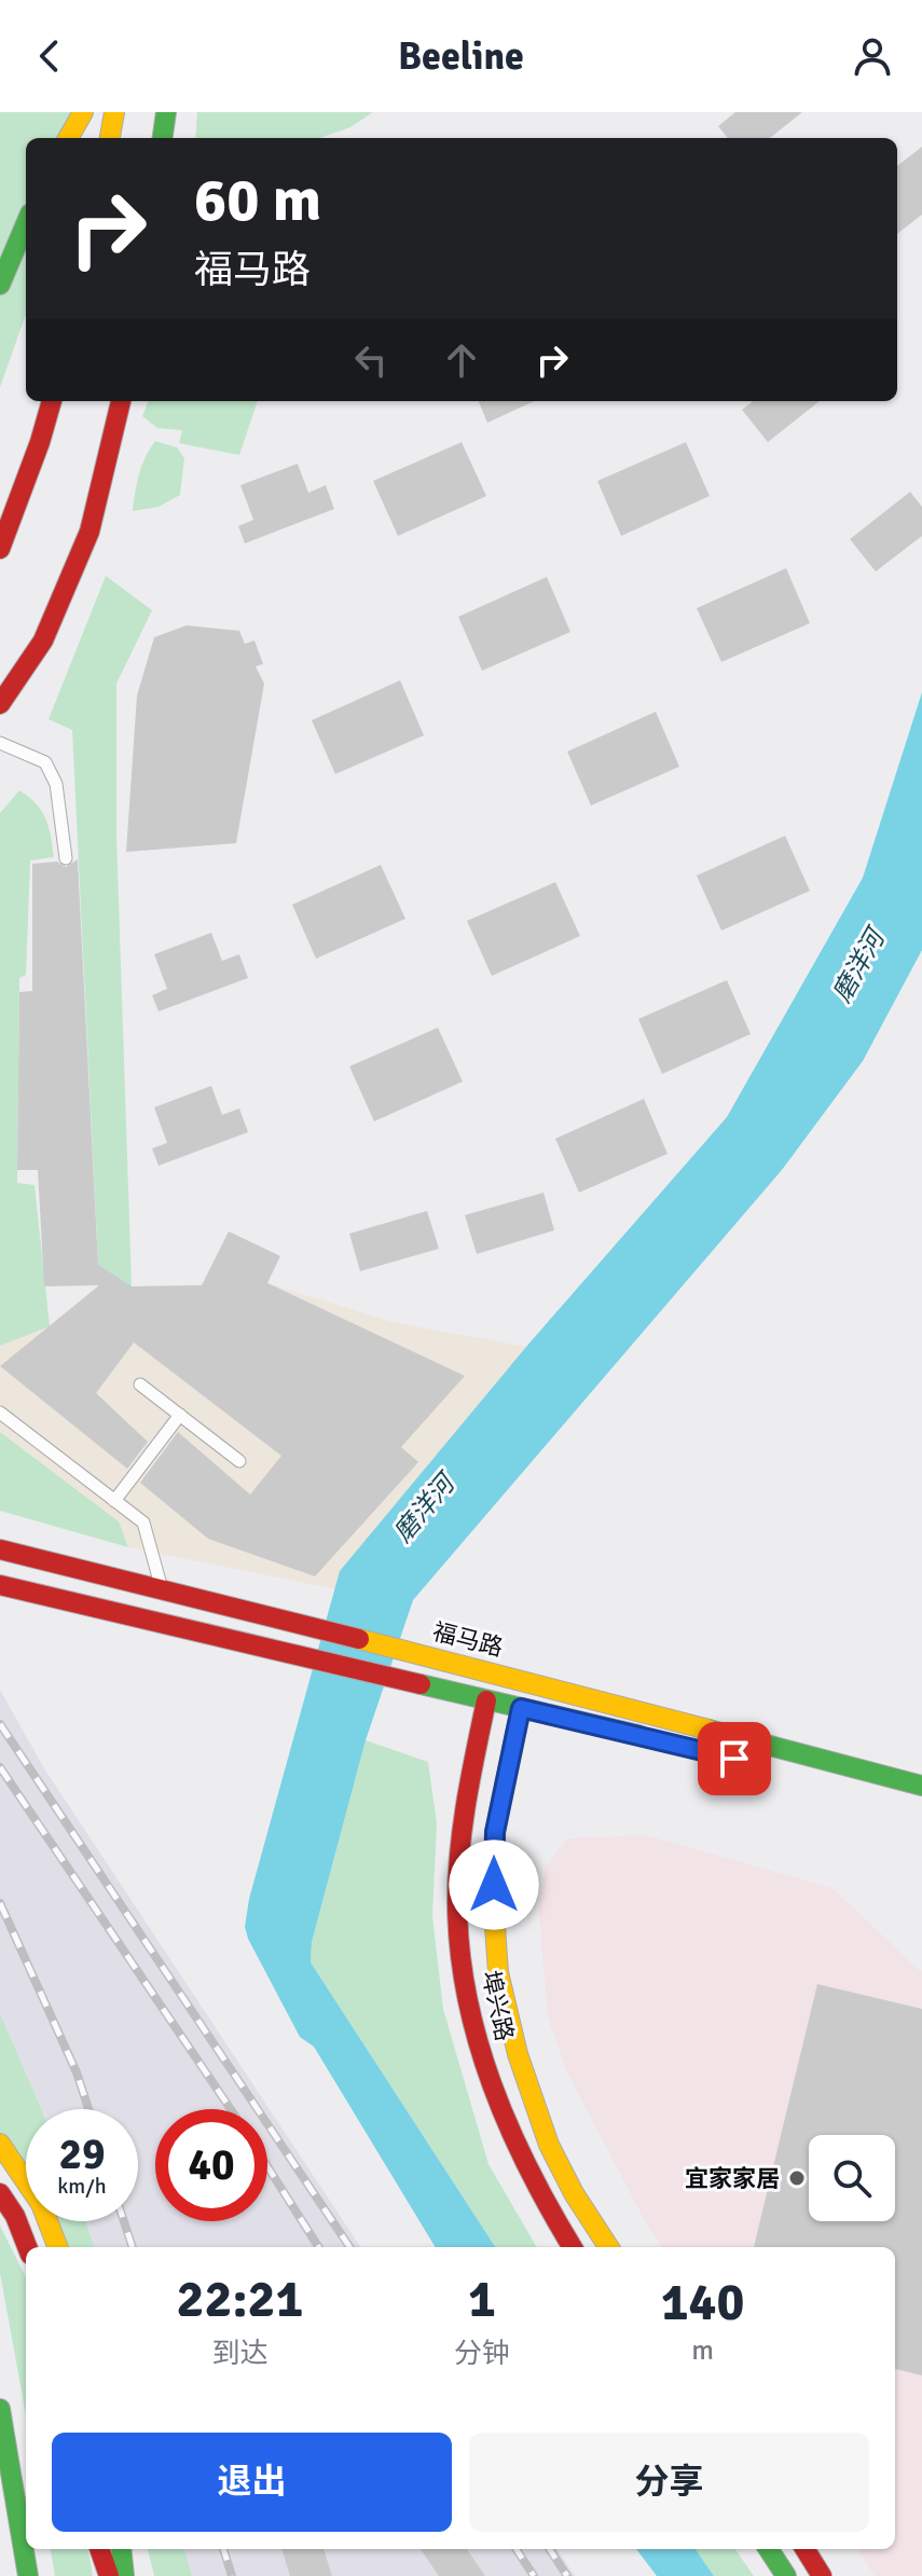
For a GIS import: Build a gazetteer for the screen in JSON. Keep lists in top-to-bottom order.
{
  "streets": {
    "main road": ["福马路", "埠兴路"]
  },
  "water": ["磨洋河"],
  "places": ["宜家家居"],
  "page": {
    "header": "Beeline",
    "turn": ["60 m", "福马路"],
    "speed": "29 km/h",
    "limit": "40",
    "eta": [
      "22:21",
      "到达",
      "1",
      "分钟",
      "140",
      "m"
    ],
    "buttons": ["退出", "分享"]
  }
}
